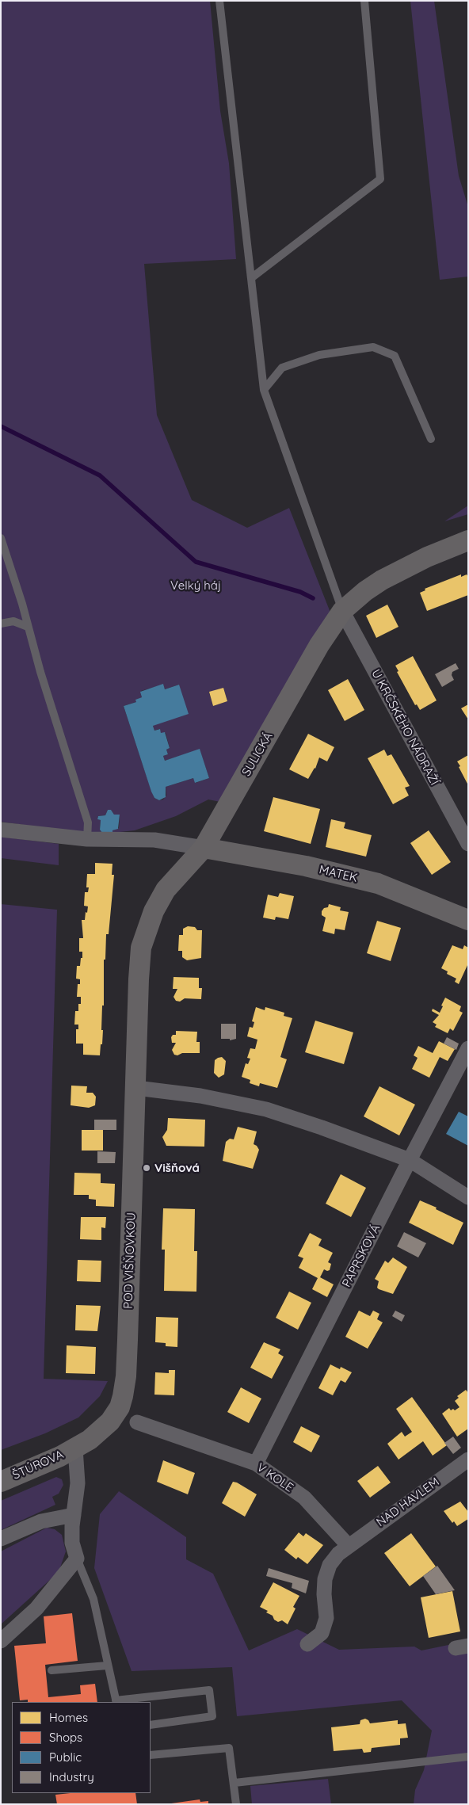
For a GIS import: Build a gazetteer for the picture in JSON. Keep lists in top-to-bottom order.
{
  "streets": {
    "street": [
      "U KRČSKÉHO NÁDRAŽÍ",
      "SULICKÁ",
      "MATEK",
      "PAPRSKOVÁ",
      "POD VIŠŇOVKOU",
      "ŠTÚROVA",
      "V KOLE",
      "NAD HAVLEM"
    ]
  },
  "crossings": [
    ["U KRČSKÉHO NÁDRAŽÍ", "SULICKÁ"],
    ["SULICKÁ", "MATEK"],
    ["SULICKÁ", "POD VIŠŇOVKOU"],
    ["MATEK", "POD VIŠŇOVKOU"],
    ["PAPRSKOVÁ", "V KOLE"],
    ["POD VIŠŇOVKOU", "ŠTÚROVA"],
    ["V KOLE", "NAD HAVLEM"]
  ],
  "parks": ["Velký háj"],
  "places": ["Višňová"],
  "legend": [
    "Homes",
    "Shops",
    "Public",
    "Industry"
  ]
}
